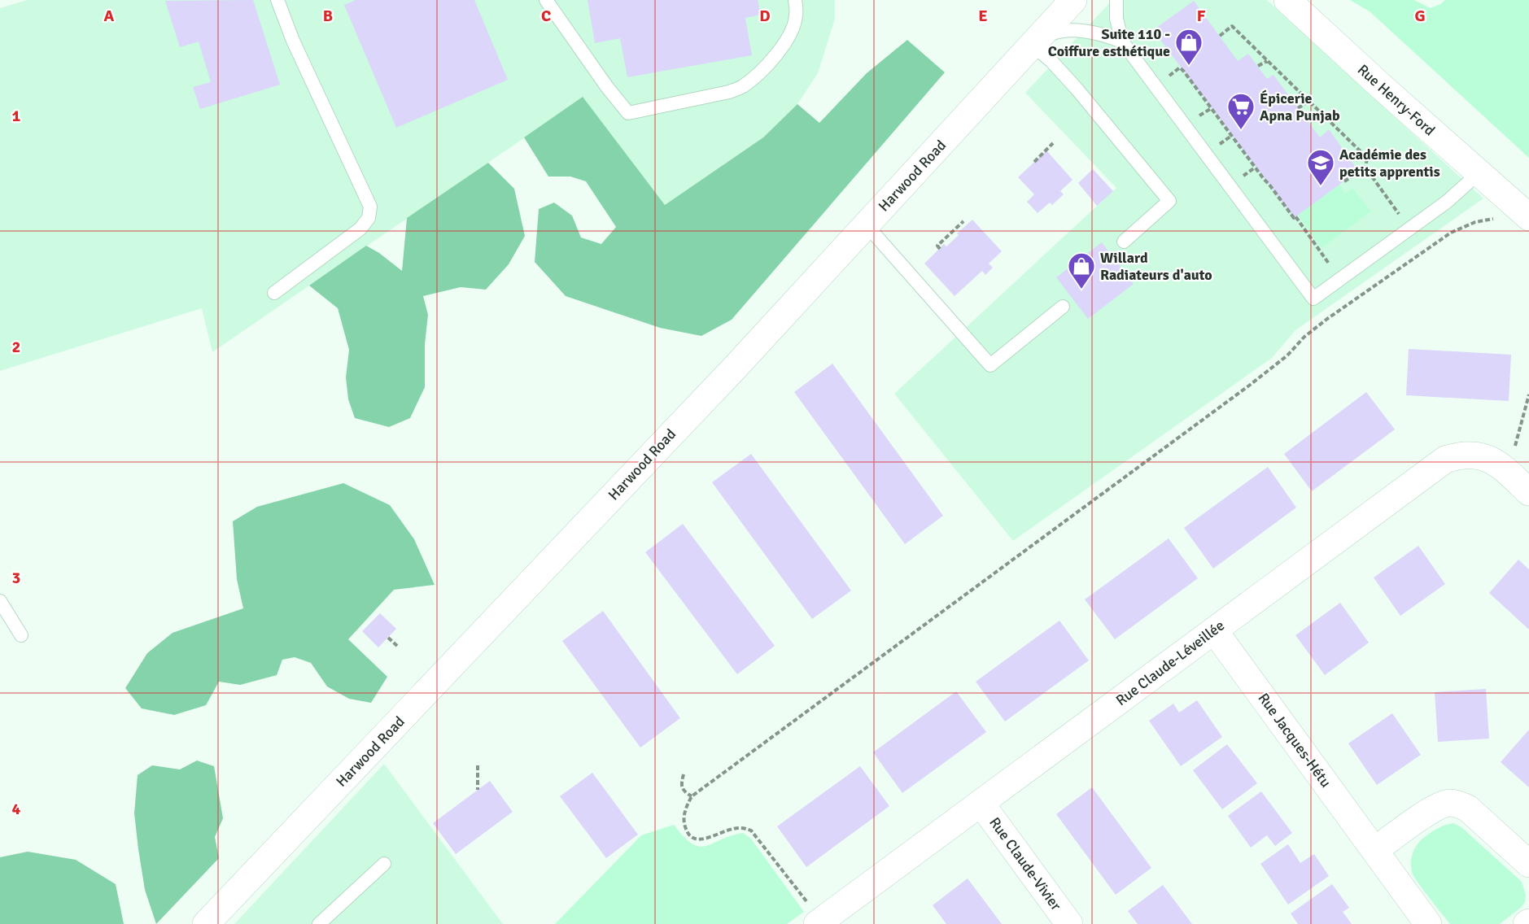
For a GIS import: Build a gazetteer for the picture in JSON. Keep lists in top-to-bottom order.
{
  "streets": {
    "street": [
      "Rue Henry-Ford",
      "Harwood Road",
      "Rue Claude-Léveillée",
      "Rue Jacques-Hétu",
      "Rue Claude-Vivier"
    ]
  },
  "crossings": [
    ["Rue Claude-Léveillée", "Rue Jacques-Hétu"],
    ["Rue Claude-Léveillée", "Rue Claude-Vivier"]
  ],
  "places": {
    "shop": ["Suite 110 - Coiffure esthétique", "Willard Radiateurs d'auto"],
    "supermarket": ["Épicerie Apna Punjab"],
    "school or university": ["Académie des petits apprentis"]
  },
  "grid": {
    "columns": [
      "A",
      "B",
      "C",
      "D",
      "E",
      "F",
      "G"
    ],
    "rows": [
      "1",
      "2",
      "3",
      "4"
    ]
  }
}
